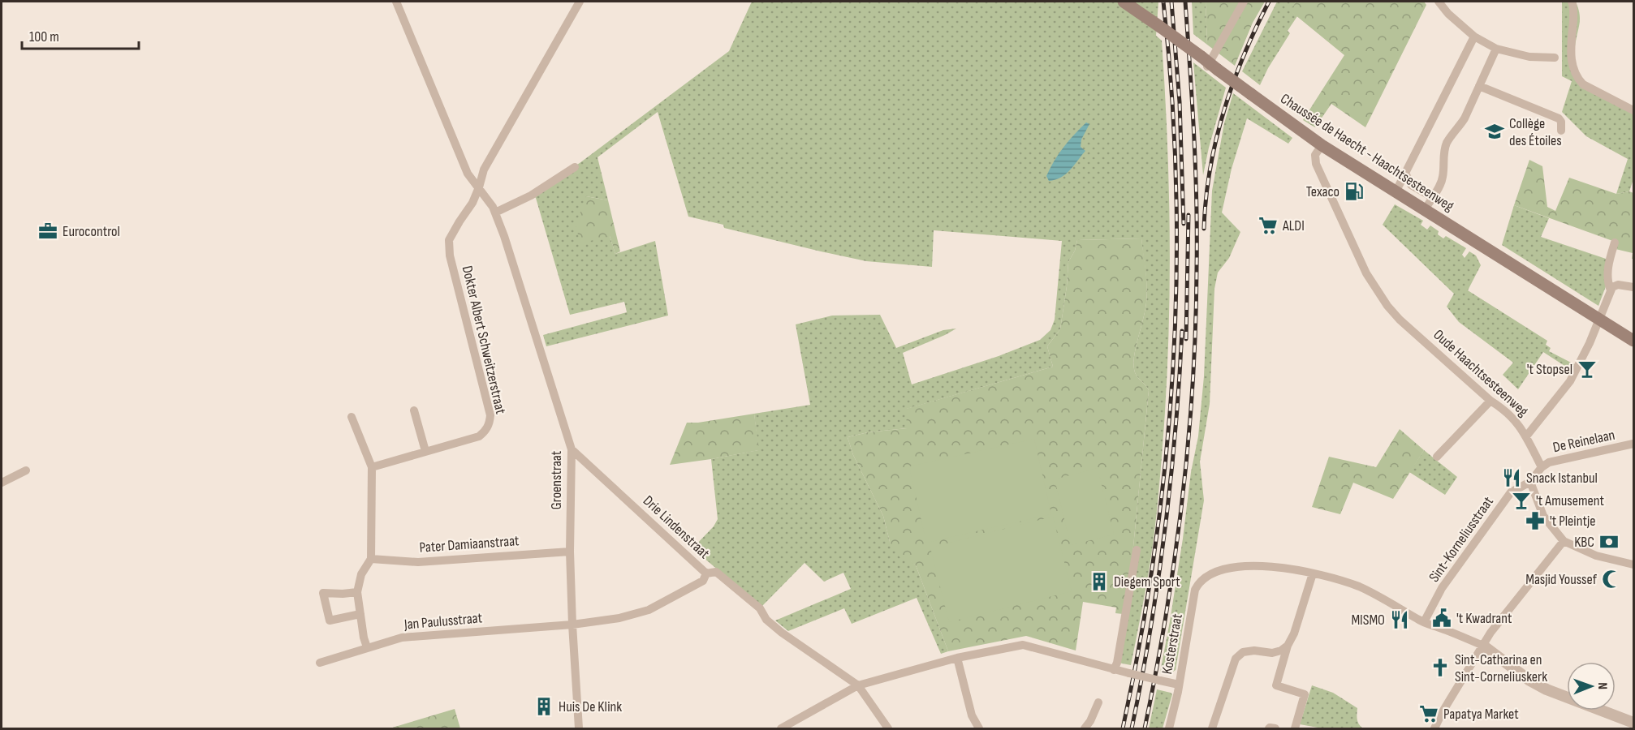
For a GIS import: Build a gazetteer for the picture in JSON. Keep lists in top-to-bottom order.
{
  "streets": {
    "main road": ["Chaussée de Haecht - Haachtsesteenweg"],
    "street": [
      "Dokter Albert Schweitzerstraat",
      "Oude Haachtsesteenweg",
      "De Reinelaan",
      "Groenstraat",
      "Drie Lindenstraat",
      "Sint-Korneliusstraat",
      "Pater Damiaanstraat",
      "Jan Paulusstraat",
      "Kosterstraat"
    ]
  },
  "crossings": [
    ["Chaussée de Haecht - Haachtsesteenweg", "Oude Haachtsesteenweg"],
    ["Dokter Albert Schweitzerstraat", "Groenstraat"],
    ["Oude Haachtsesteenweg", "De Reinelaan"],
    ["Groenstraat", "Drie Lindenstraat"],
    ["Groenstraat", "Pater Damiaanstraat"],
    ["Groenstraat", "Jan Paulusstraat"],
    ["Drie Lindenstraat", "Jan Paulusstraat"],
    ["Drie Lindenstraat", "Kosterstraat"],
    ["Sint-Korneliusstraat", "Kosterstraat"]
  ],
  "places": {
    "school or university": ["Collège des Étoiles"],
    "fuel station": ["Texaco"],
    "supermarket": ["ALDI", "Papatya Market"],
    "office": ["Eurocontrol"],
    "bar": ["'t Stopsel", "'t Amusement"],
    "restaurant": ["Snack Istanbul", "MISMO"],
    "pharmacy": ["'t Pleintje"],
    "bank": ["KBC"],
    "mosque": ["Masjid Youssef"],
    "building": ["Diegem Sport", "Huis De Klink"],
    "public building": ["'t Kwadrant"],
    "church": ["Sint-Catharina en Sint-Corneliuskerk"]
  },
  "scale_bar": "100 m",
  "north": "right"
}
